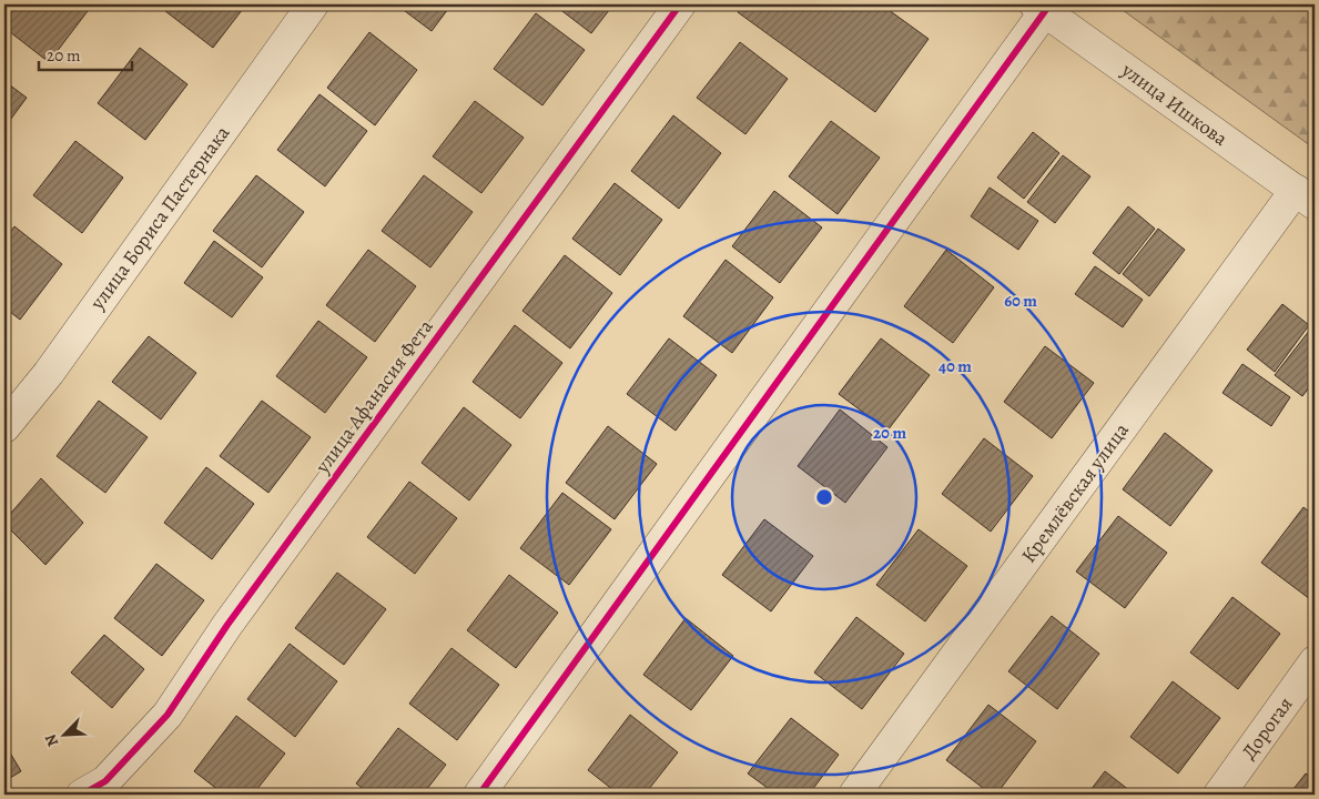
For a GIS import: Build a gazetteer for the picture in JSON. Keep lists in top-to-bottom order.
{
  "streets": {
    "street": [
      "улица Ишкова",
      "улица Бориса Пастернака",
      "улица Афанасия Фета",
      "Кремлёвская улица",
      "Дорогая"
    ]
  },
  "crossings": [
    ["улица Ишкова", "Кремлёвская улица"]
  ],
  "scale_bar": "20 m",
  "north": "bottom left",
  "rings": ["60 m", "40 m", "20 m"]
}
